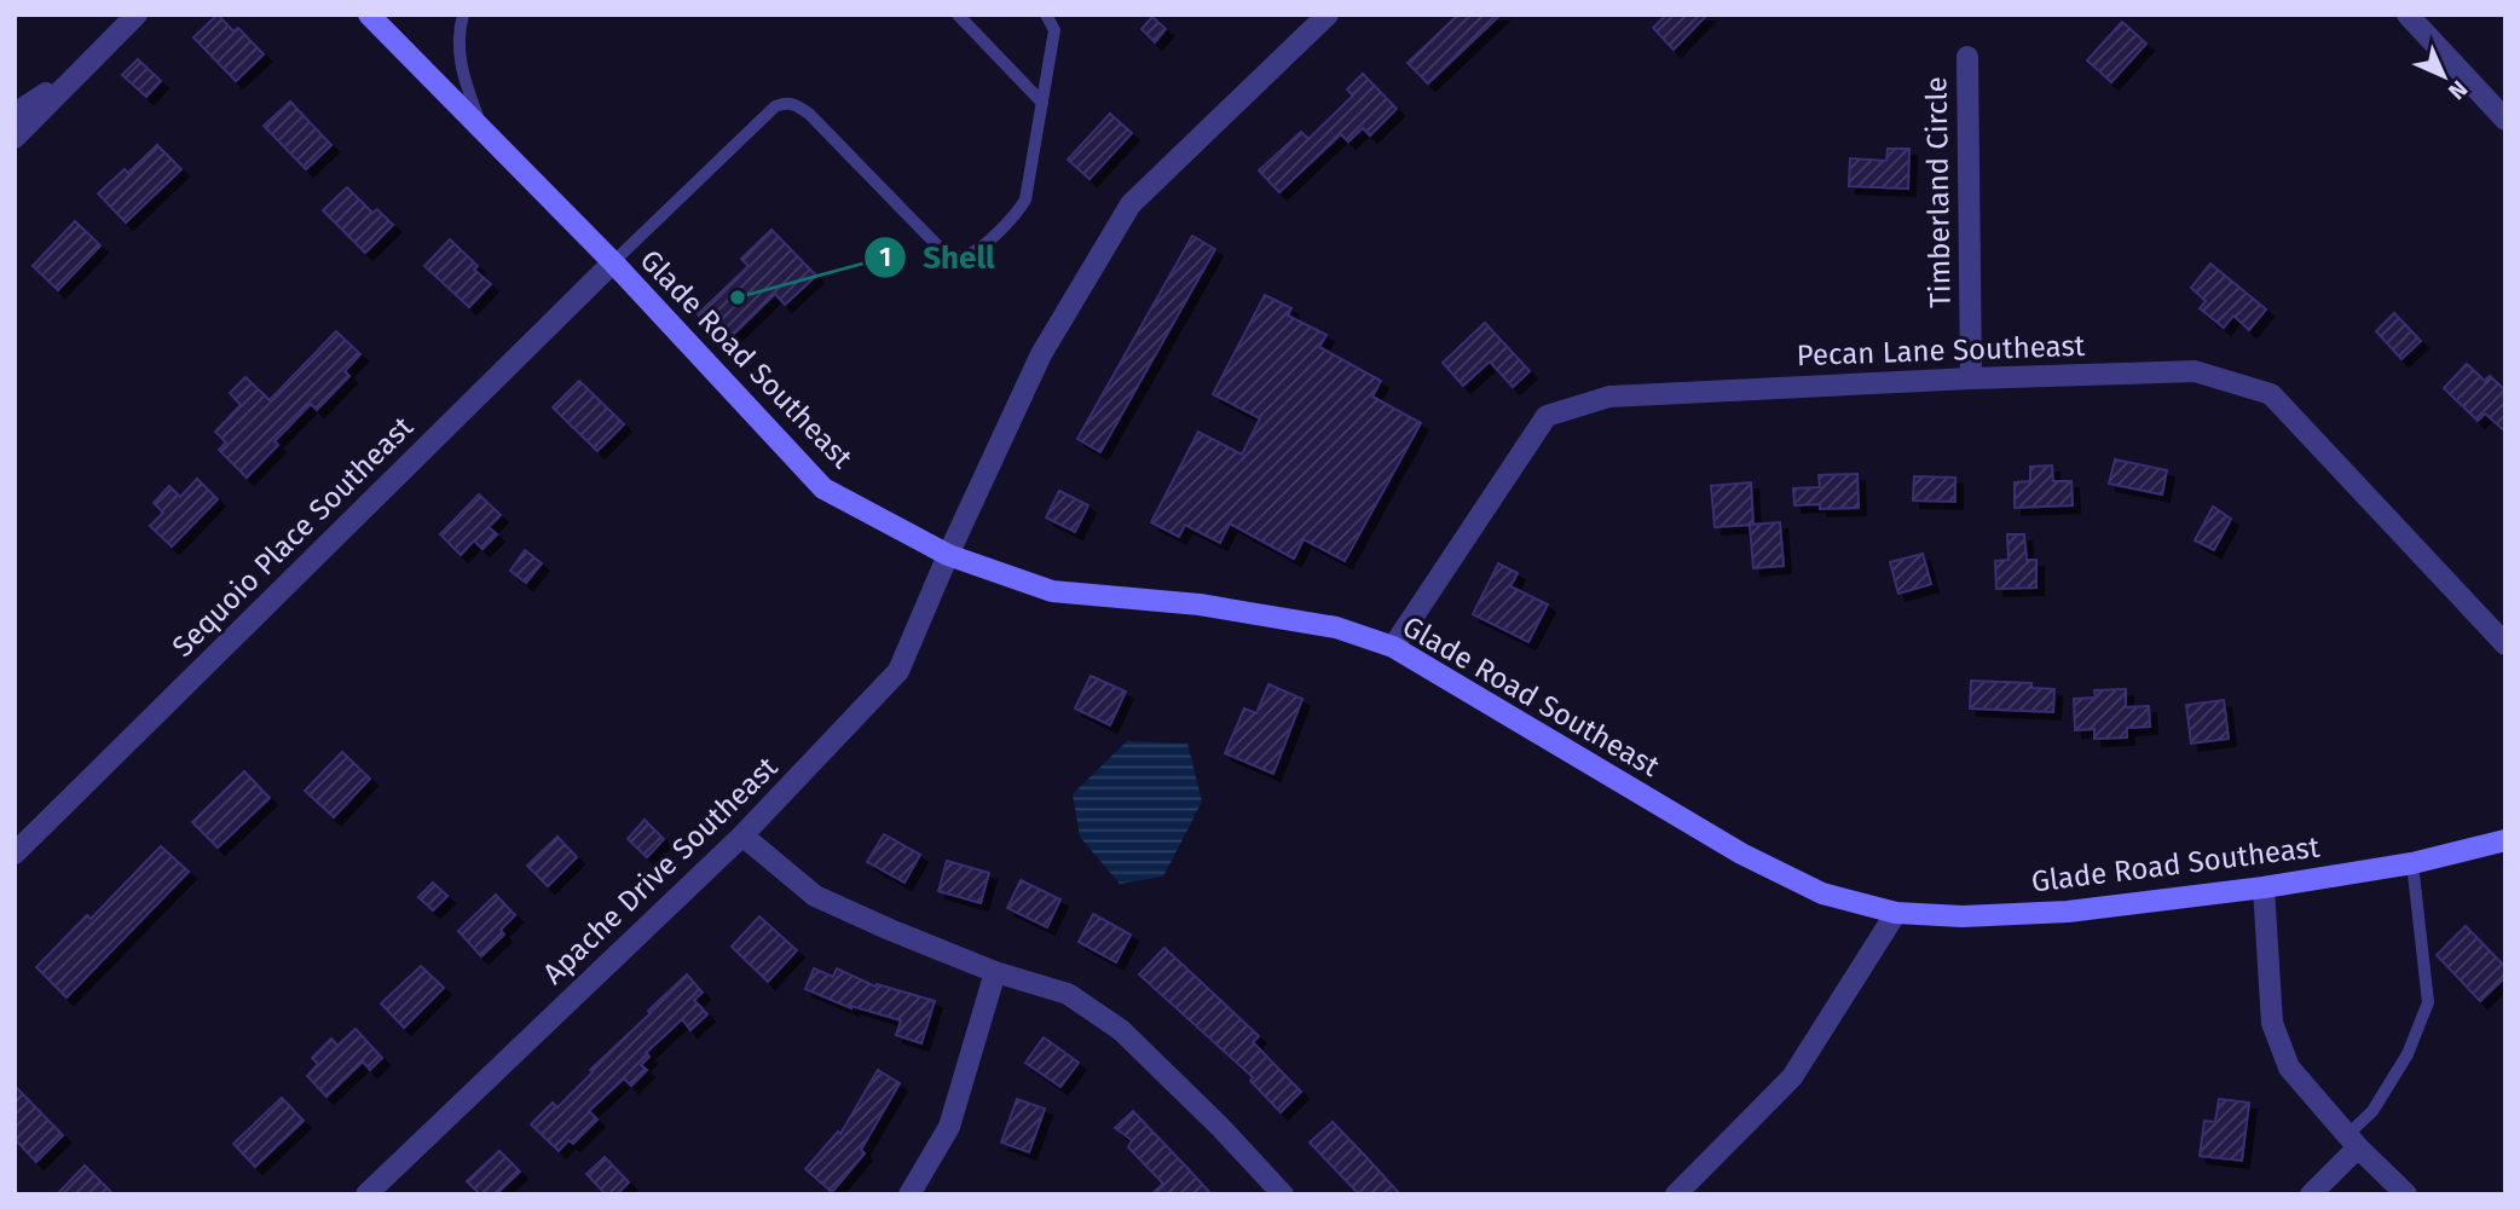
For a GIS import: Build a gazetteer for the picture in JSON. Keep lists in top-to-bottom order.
{
  "streets": {
    "street": [
      "Timberland Circle",
      "Pecan Lane Southeast",
      "Glade Road Southeast",
      "Sequoio Place Southeast",
      "Apache Drive Southeast"
    ]
  },
  "crossings": [
    ["Timberland Circle", "Pecan Lane Southeast"],
    ["Pecan Lane Southeast", "Glade Road Southeast"],
    ["Glade Road Southeast", "Sequoio Place Southeast"],
    ["Glade Road Southeast", "Apache Drive Southeast"]
  ],
  "places": ["Shell"],
  "north": "bottom right"
}
